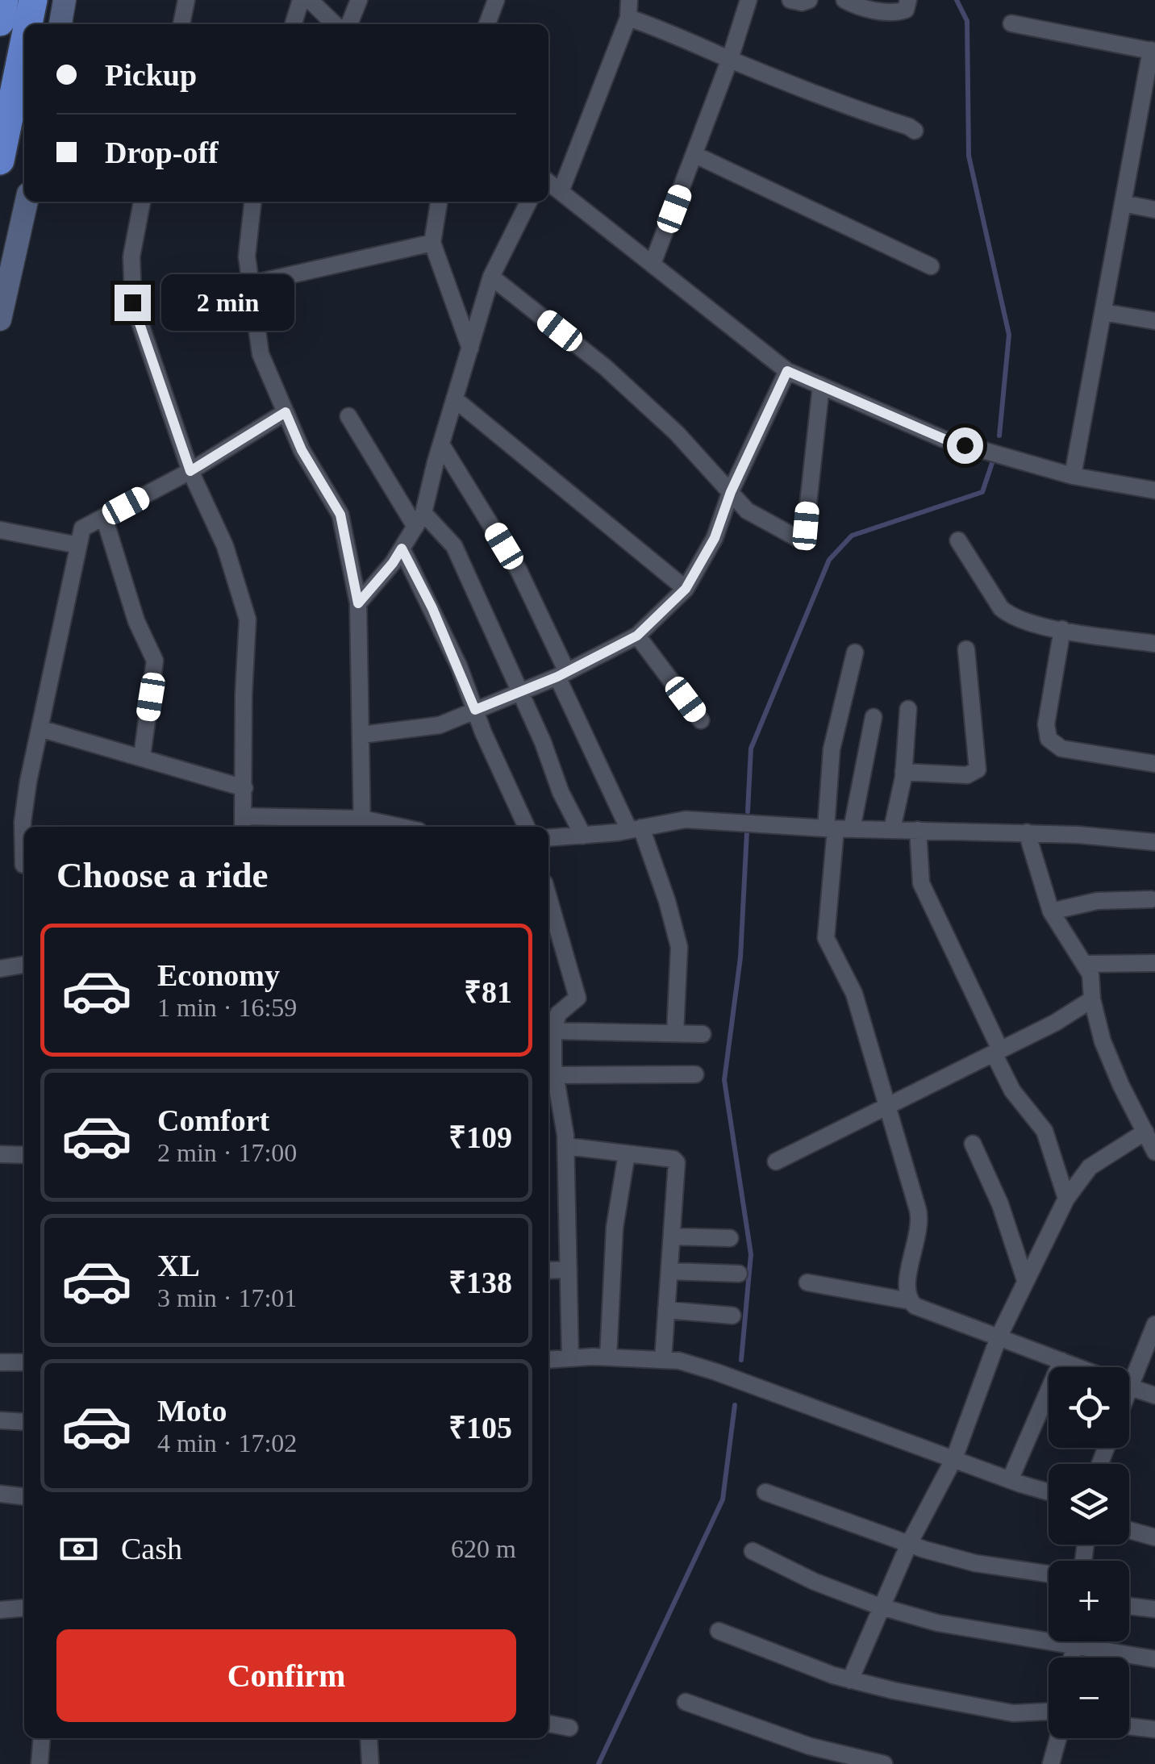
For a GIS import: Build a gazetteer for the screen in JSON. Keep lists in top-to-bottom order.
{
  "page": {
    "banner": ["Pickup", "Drop-off"],
    "bubble": "2 min",
    "heading": "Choose a ride",
    "list": [
      {
        "name": "Economy",
        "note": "1 min · 16:59",
        "value": "₹81"
      },
      {
        "name": "Comfort",
        "note": "2 min · 17:00",
        "value": "₹109"
      },
      {
        "name": "XL",
        "note": "3 min · 17:01",
        "value": "₹138"
      },
      {
        "name": "Moto",
        "note": "4 min · 17:02",
        "value": "₹105"
      }
    ],
    "map_buttons": ["+", "−"],
    "pay": ["Cash", "620 m"],
    "buttons": "Confirm"
  }
}
